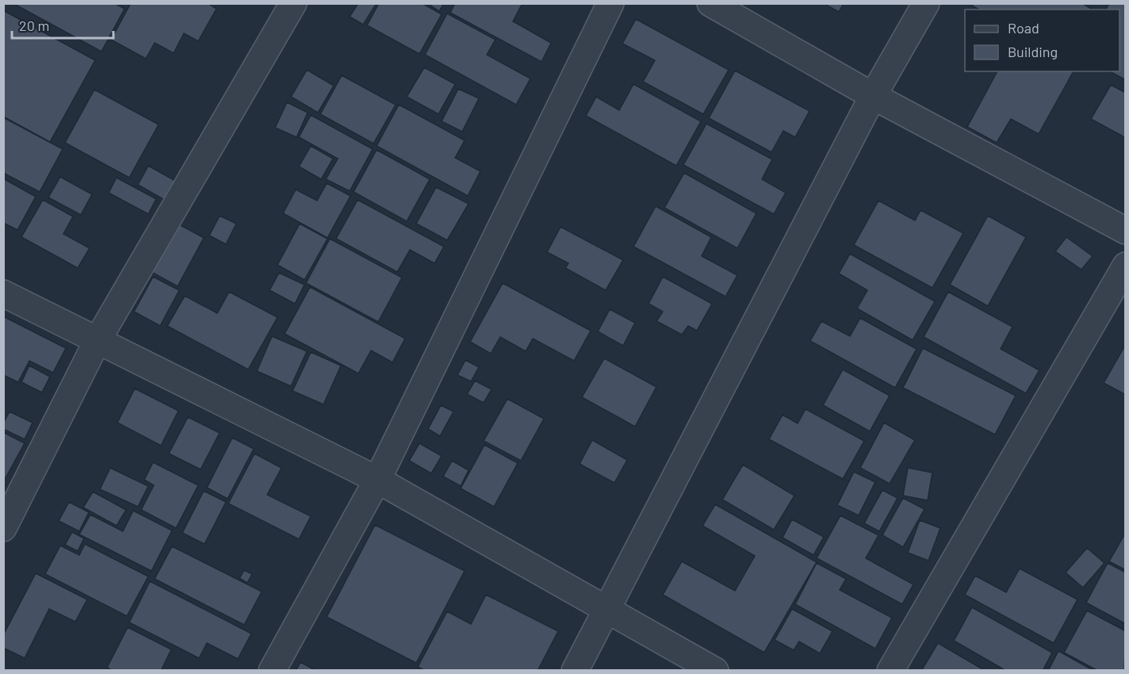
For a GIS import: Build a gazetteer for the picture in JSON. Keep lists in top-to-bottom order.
{
  "legend": ["Road", "Building"],
  "scale_bar": "20 m"
}
